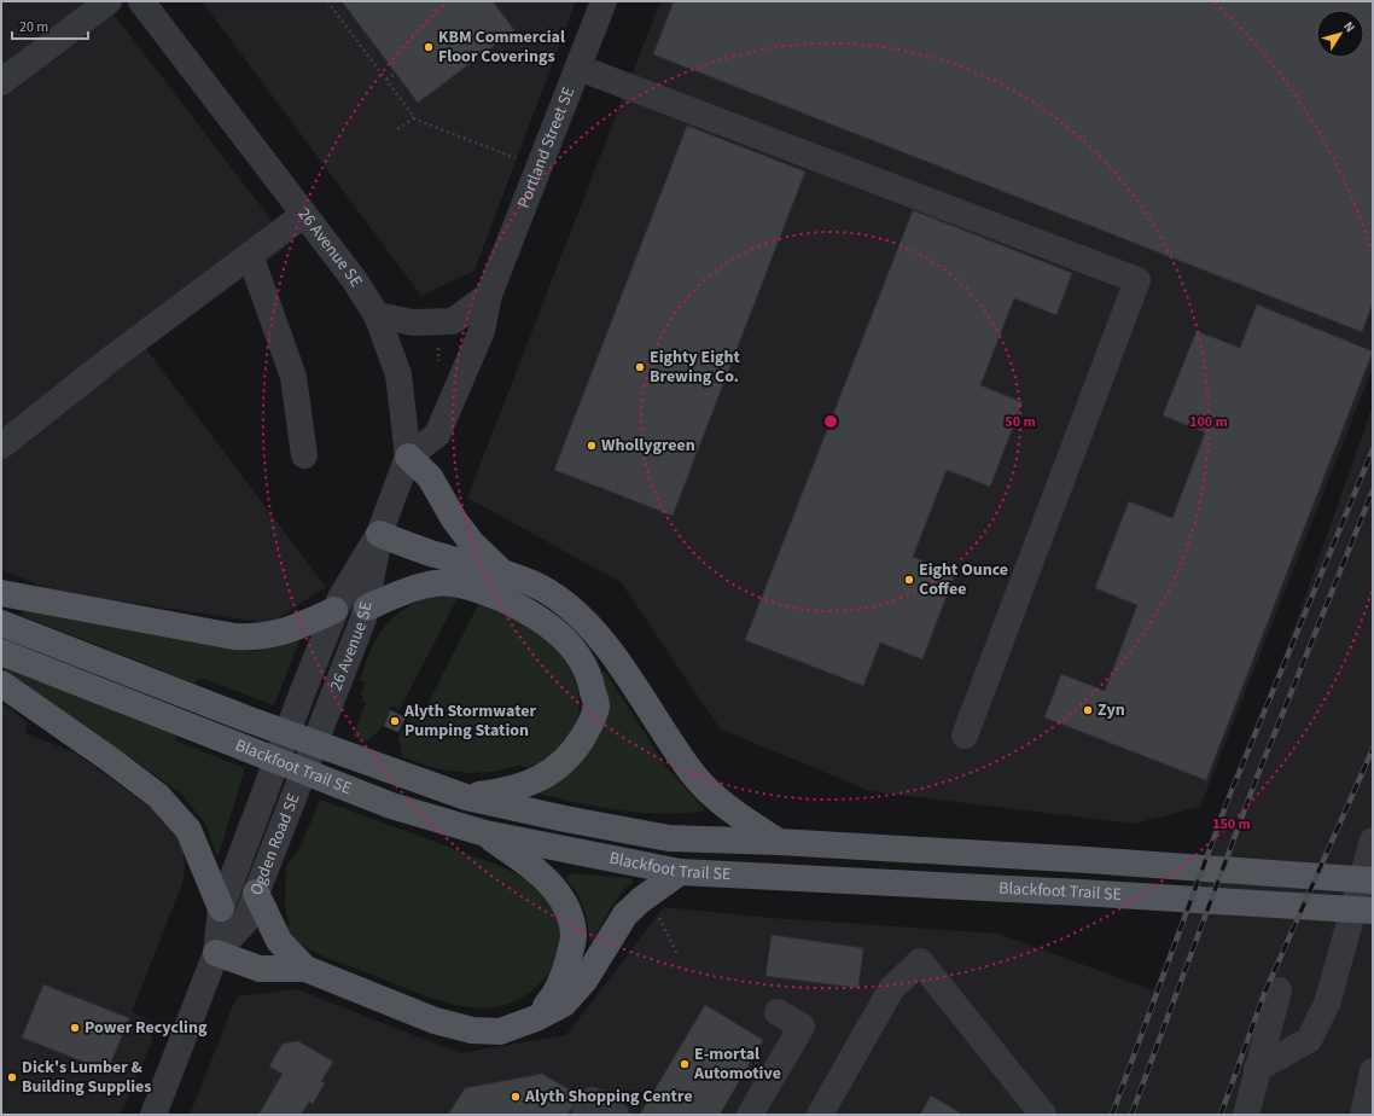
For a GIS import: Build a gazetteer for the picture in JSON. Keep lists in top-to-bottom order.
{
  "streets": {
    "main road": ["Blackfoot Trail SE"],
    "street": ["Portland Street SE", "26 Avenue SE", "Ogden Road SE"]
  },
  "crossings": [
    ["Portland Street SE", "26 Avenue SE"],
    ["26 Avenue SE", "Ogden Road SE"]
  ],
  "places": [
    "KBM Commercial Floor Coverings",
    "Eighty Eight Brewing Co.",
    "Whollygreen",
    "Eight Ounce Coffee",
    "Zyn",
    "Alyth Stormwater Pumping Station",
    "Power Recycling",
    "E-mortal Automotive",
    "Dick's Lumber & Building Supplies",
    "Alyth Shopping Centre"
  ],
  "scale_bar": "20 m",
  "north": "top right",
  "rings": ["50 m", "100 m", "150 m"]
}
